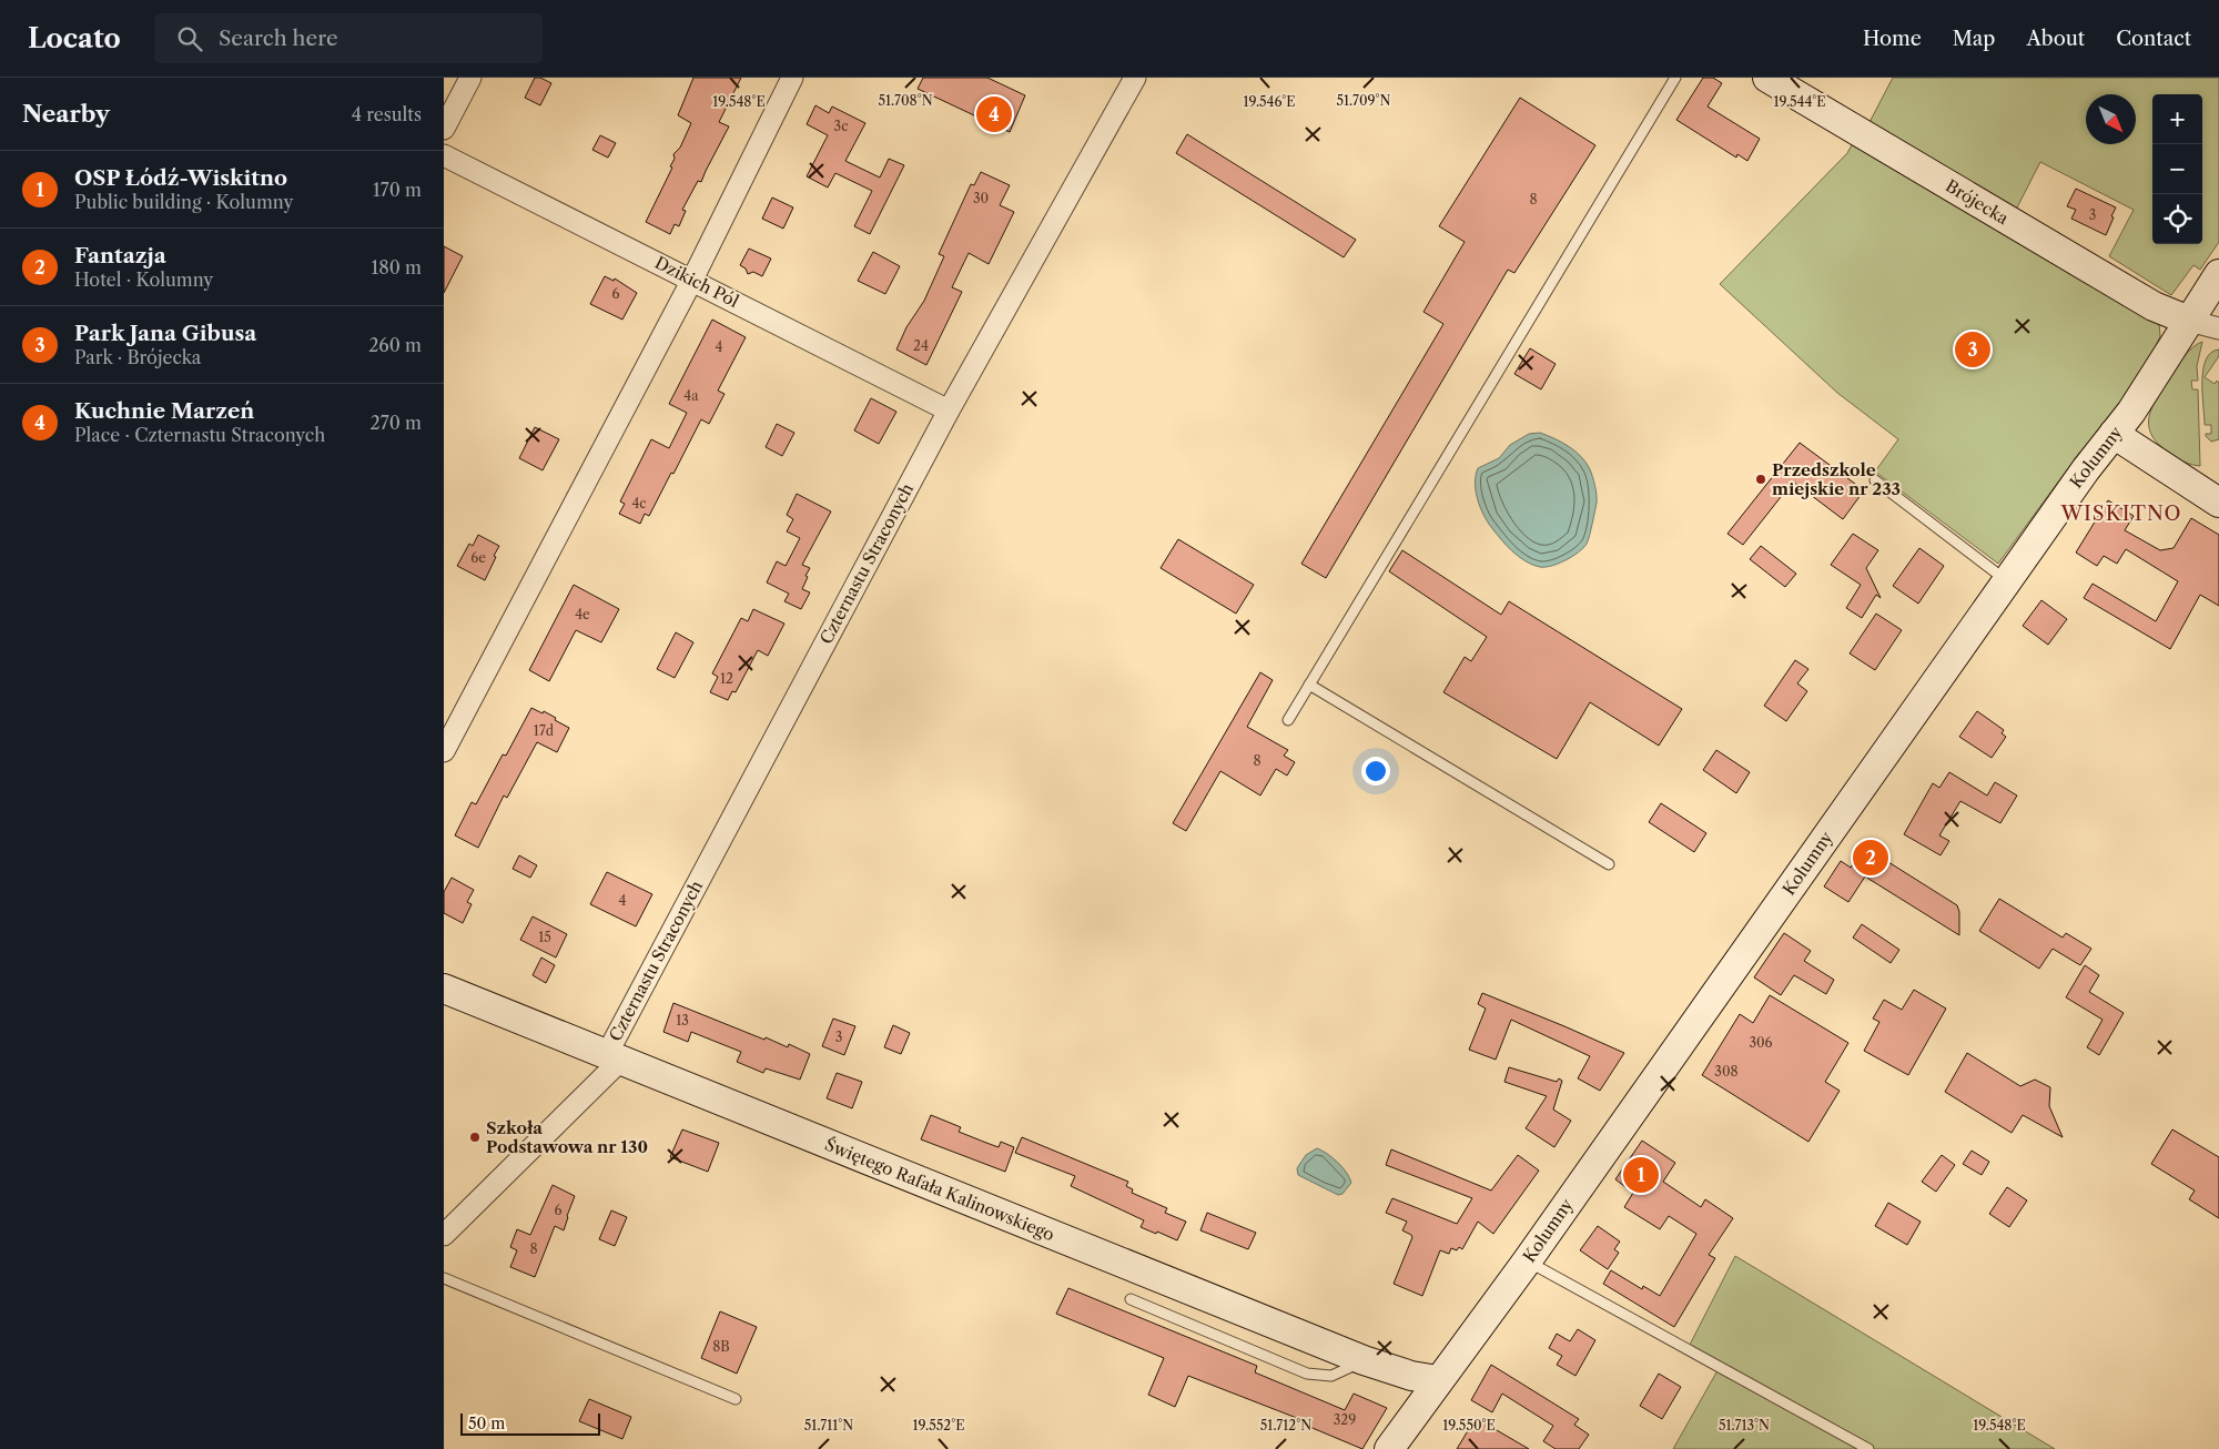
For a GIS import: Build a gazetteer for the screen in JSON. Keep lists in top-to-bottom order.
{
  "streets": {
    "street": [
      "Brójecka",
      "Dzikich Pól",
      "Kolumny",
      "Czternastu Straconych",
      "Świętego Rafała Kalinowskiego"
    ]
  },
  "crossings": [
    ["Brójecka", "Kolumny"],
    ["Dzikich Pól", "Czternastu Straconych"],
    ["Kolumny", "Świętego Rafała Kalinowskiego"],
    ["Czternastu Straconych", "Świętego Rafała Kalinowskiego"]
  ],
  "districts": ["WISKITNO"],
  "places": ["Przedszkole miejskie nr 233", "Szkoła Podstawowa nr 130"],
  "house_numbers": [
    "3c",
    "30",
    "8",
    "3",
    "6",
    "24",
    "4",
    "4a",
    "4c",
    "6e",
    "4e",
    "12",
    "17d",
    "8",
    "4",
    "15",
    "13",
    "3",
    "306",
    "308",
    "6",
    "8",
    "8B",
    "329"
  ],
  "scale_bar": "50 m",
  "north": "bottom right",
  "page": {
    "header": "Locato",
    "search": "Search here",
    "nav": [
      "Home",
      "Map",
      "About",
      "Contact"
    ],
    "heading": ["Nearby", "4 results"],
    "map_buttons": ["+", "−"],
    "pins": [
      "4",
      "3",
      "2",
      "1"
    ],
    "list": [
      {
        "mark": "1",
        "name": "OSP Łódź-Wiskitno",
        "note": "Public building · Kolumny",
        "value": "170 m"
      },
      {
        "mark": "2",
        "name": "Fantazja",
        "note": "Hotel · Kolumny",
        "value": "180 m"
      },
      {
        "mark": "3",
        "name": "Park Jana Gibusa",
        "note": "Park · Brójecka",
        "value": "260 m"
      },
      {
        "mark": "4",
        "name": "Kuchnie Marzeń",
        "note": "Place · Czternastu Straconych",
        "value": "270 m"
      }
    ],
    "scale": "50 m"
  },
  "coordinates": [
    "51.708°N",
    "51.709°N",
    "19.548°E",
    "19.546°E",
    "19.544°E",
    "19.552°E",
    "19.550°E",
    "51.711°N",
    "51.712°N",
    "51.713°N"
  ]
}
